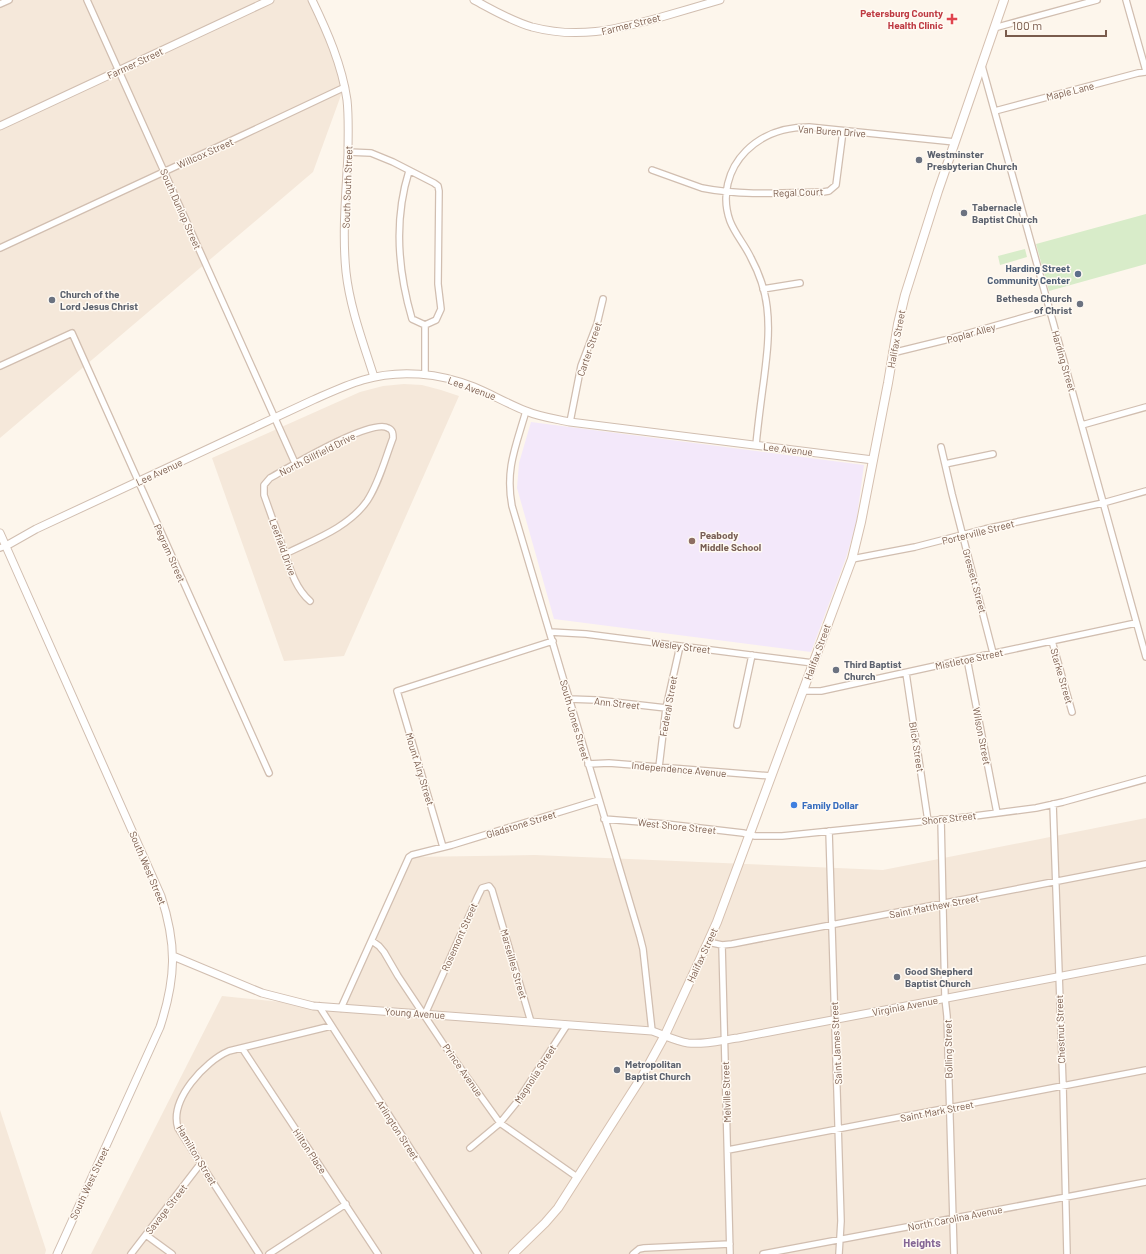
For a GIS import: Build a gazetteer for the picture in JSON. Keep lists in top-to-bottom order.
{
  "streets": {
    "main road": ["Halifax Street"],
    "street": [
      "Farmer Street",
      "Maple Lane",
      "Van Buren Drive",
      "Willcox Street",
      "South South Street",
      "Regal Court",
      "South Dunlop Street",
      "Poplar Alley",
      "Carter Street",
      "Harding Street",
      "Lee Avenue",
      "North Gillfield Drive",
      "Porterville Street",
      "Leefield Drive",
      "Pegram Street",
      "Gressett Street",
      "Wesley Street",
      "Mistletoe Street",
      "Starke Street",
      "Ann Street",
      "Federal Street",
      "South Jones Street",
      "Wilson Street",
      "Blick Street",
      "Mount Airy Street",
      "Independence Avenue",
      "Shore Street",
      "Gladstone Street",
      "West Shore Street",
      "South West Street",
      "Saint Matthew Street",
      "Rosemont Street",
      "Marseilles Street",
      "Virginia Avenue",
      "Young Avenue",
      "Chestnut Street",
      "Saint James Street",
      "Bolling Street",
      "Prince Avenue",
      "Magnolia Street",
      "Melville Street",
      "Saint Mark Street",
      "Arlington Street",
      "Hilton Place",
      "Hamilton Street",
      "Savage Street",
      "North Carolina Avenue"
    ]
  },
  "crossings": [
    ["Farmer Street", "South Dunlop Street"],
    ["Maple Lane", "Harding Street"],
    ["Van Buren Drive", "Regal Court"],
    ["Van Buren Drive", "Halifax Street"],
    ["Van Buren Drive", "Lee Avenue"],
    ["Willcox Street", "South South Street"],
    ["Willcox Street", "South Dunlop Street"],
    ["South South Street", "Lee Avenue"],
    ["South Dunlop Street", "Lee Avenue"],
    ["South Dunlop Street", "North Gillfield Drive"],
    ["Poplar Alley", "Halifax Street"],
    ["Poplar Alley", "Harding Street"],
    ["Halifax Street", "Harding Street"],
    ["Halifax Street", "Lee Avenue"],
    ["Halifax Street", "Porterville Street"],
    ["Halifax Street", "Wesley Street"],
    ["Halifax Street", "Mistletoe Street"],
    ["Halifax Street", "Independence Avenue"],
    ["Halifax Street", "Shore Street"],
    ["Halifax Street", "West Shore Street"],
    ["Halifax Street", "Virginia Avenue"],
    ["Halifax Street", "Young Avenue"],
    ["Halifax Street", "Prince Avenue"],
    ["Carter Street", "Lee Avenue"],
    ["Harding Street", "Porterville Street"],
    ["Harding Street", "Mistletoe Street"],
    ["Lee Avenue", "Pegram Street"],
    ["Lee Avenue", "South Jones Street"],
    ["Lee Avenue", "South West Street"],
    ["North Gillfield Drive", "Leefield Drive"],
    ["Porterville Street", "Gressett Street"],
    ["Gressett Street", "Mistletoe Street"],
    ["Wesley Street", "Federal Street"],
    ["Wesley Street", "South Jones Street"],
    ["Mistletoe Street", "Starke Street"],
    ["Mistletoe Street", "Wilson Street"],
    ["Mistletoe Street", "Blick Street"],
    ["Ann Street", "Federal Street"],
    ["Ann Street", "South Jones Street"],
    ["Federal Street", "Independence Avenue"],
    ["South Jones Street", "Mount Airy Street"],
    ["South Jones Street", "Independence Avenue"],
    ["South Jones Street", "Gladstone Street"],
    ["South Jones Street", "West Shore Street"],
    ["South Jones Street", "Young Avenue"],
    ["Wilson Street", "Shore Street"],
    ["Blick Street", "Shore Street"],
    ["Mount Airy Street", "Gladstone Street"],
    ["Shore Street", "West Shore Street"],
    ["Shore Street", "Chestnut Street"],
    ["Shore Street", "Saint James Street"],
    ["Shore Street", "Bolling Street"],
    ["South West Street", "Young Avenue"],
    ["Saint Matthew Street", "Chestnut Street"],
    ["Saint Matthew Street", "Saint James Street"],
    ["Saint Matthew Street", "Bolling Street"],
    ["Saint Matthew Street", "Melville Street"],
    ["Rosemont Street", "Marseilles Street"],
    ["Rosemont Street", "Young Avenue"],
    ["Rosemont Street", "Prince Avenue"],
    ["Marseilles Street", "Young Avenue"],
    ["Virginia Avenue", "Young Avenue"],
    ["Virginia Avenue", "Chestnut Street"],
    ["Virginia Avenue", "Saint James Street"],
    ["Virginia Avenue", "Bolling Street"],
    ["Virginia Avenue", "Melville Street"],
    ["Young Avenue", "Prince Avenue"],
    ["Young Avenue", "Magnolia Street"],
    ["Young Avenue", "Arlington Street"],
    ["Chestnut Street", "Saint Mark Street"],
    ["Chestnut Street", "North Carolina Avenue"],
    ["Saint James Street", "Saint Mark Street"],
    ["Saint James Street", "North Carolina Avenue"],
    ["Bolling Street", "Saint Mark Street"],
    ["Bolling Street", "North Carolina Avenue"],
    ["Prince Avenue", "Magnolia Street"],
    ["Melville Street", "Saint Mark Street"],
    ["Arlington Street", "Hamilton Street"],
    ["Hilton Place", "Hamilton Street"],
    ["Hamilton Street", "Savage Street"]
  ],
  "districts": ["Heights"],
  "places": {
    "health": ["Petersburg County Health Clinic"],
    "other": [
      "Westminster Presbyterian Church",
      "Tabernacle Baptist Church",
      "Harding Street Community Center",
      "Church of the Lord Jesus Christ",
      "Bethesda Church of Christ",
      "Peabody Middle School",
      "Third Baptist Church",
      "Family Dollar",
      "Good Shepherd Baptist Church",
      "Metropolitan Baptist Church"
    ]
  },
  "scale_bar": "100 m"
}
